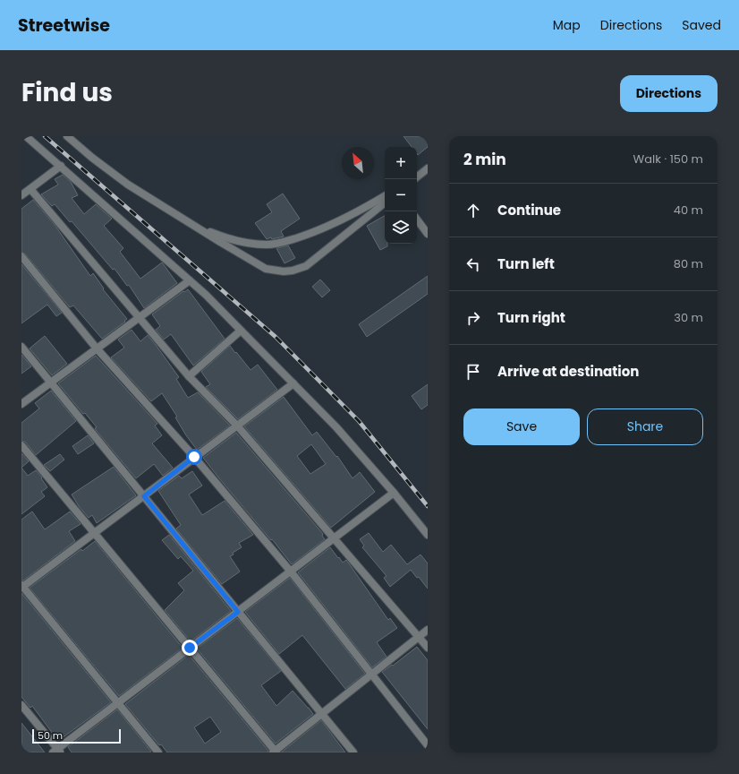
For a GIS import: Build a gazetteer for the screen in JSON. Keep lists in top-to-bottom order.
{
  "scale_bar": "50 m",
  "north": "top left",
  "page": {
    "header": "Streetwise",
    "nav": ["Map", "Directions", "Saved"],
    "title": "Find us",
    "buttons": [
      "Directions",
      ["Save", "Share"]
    ],
    "heading": ["2 min", "Walk · 150 m"],
    "map_buttons": ["+", "−"],
    "list": [
      ["Continue", "40 m"],
      ["Turn left", "80 m"],
      ["Turn right", "30 m"],
      "Arrive at destination"
    ],
    "scale": "50 m"
  }
}
